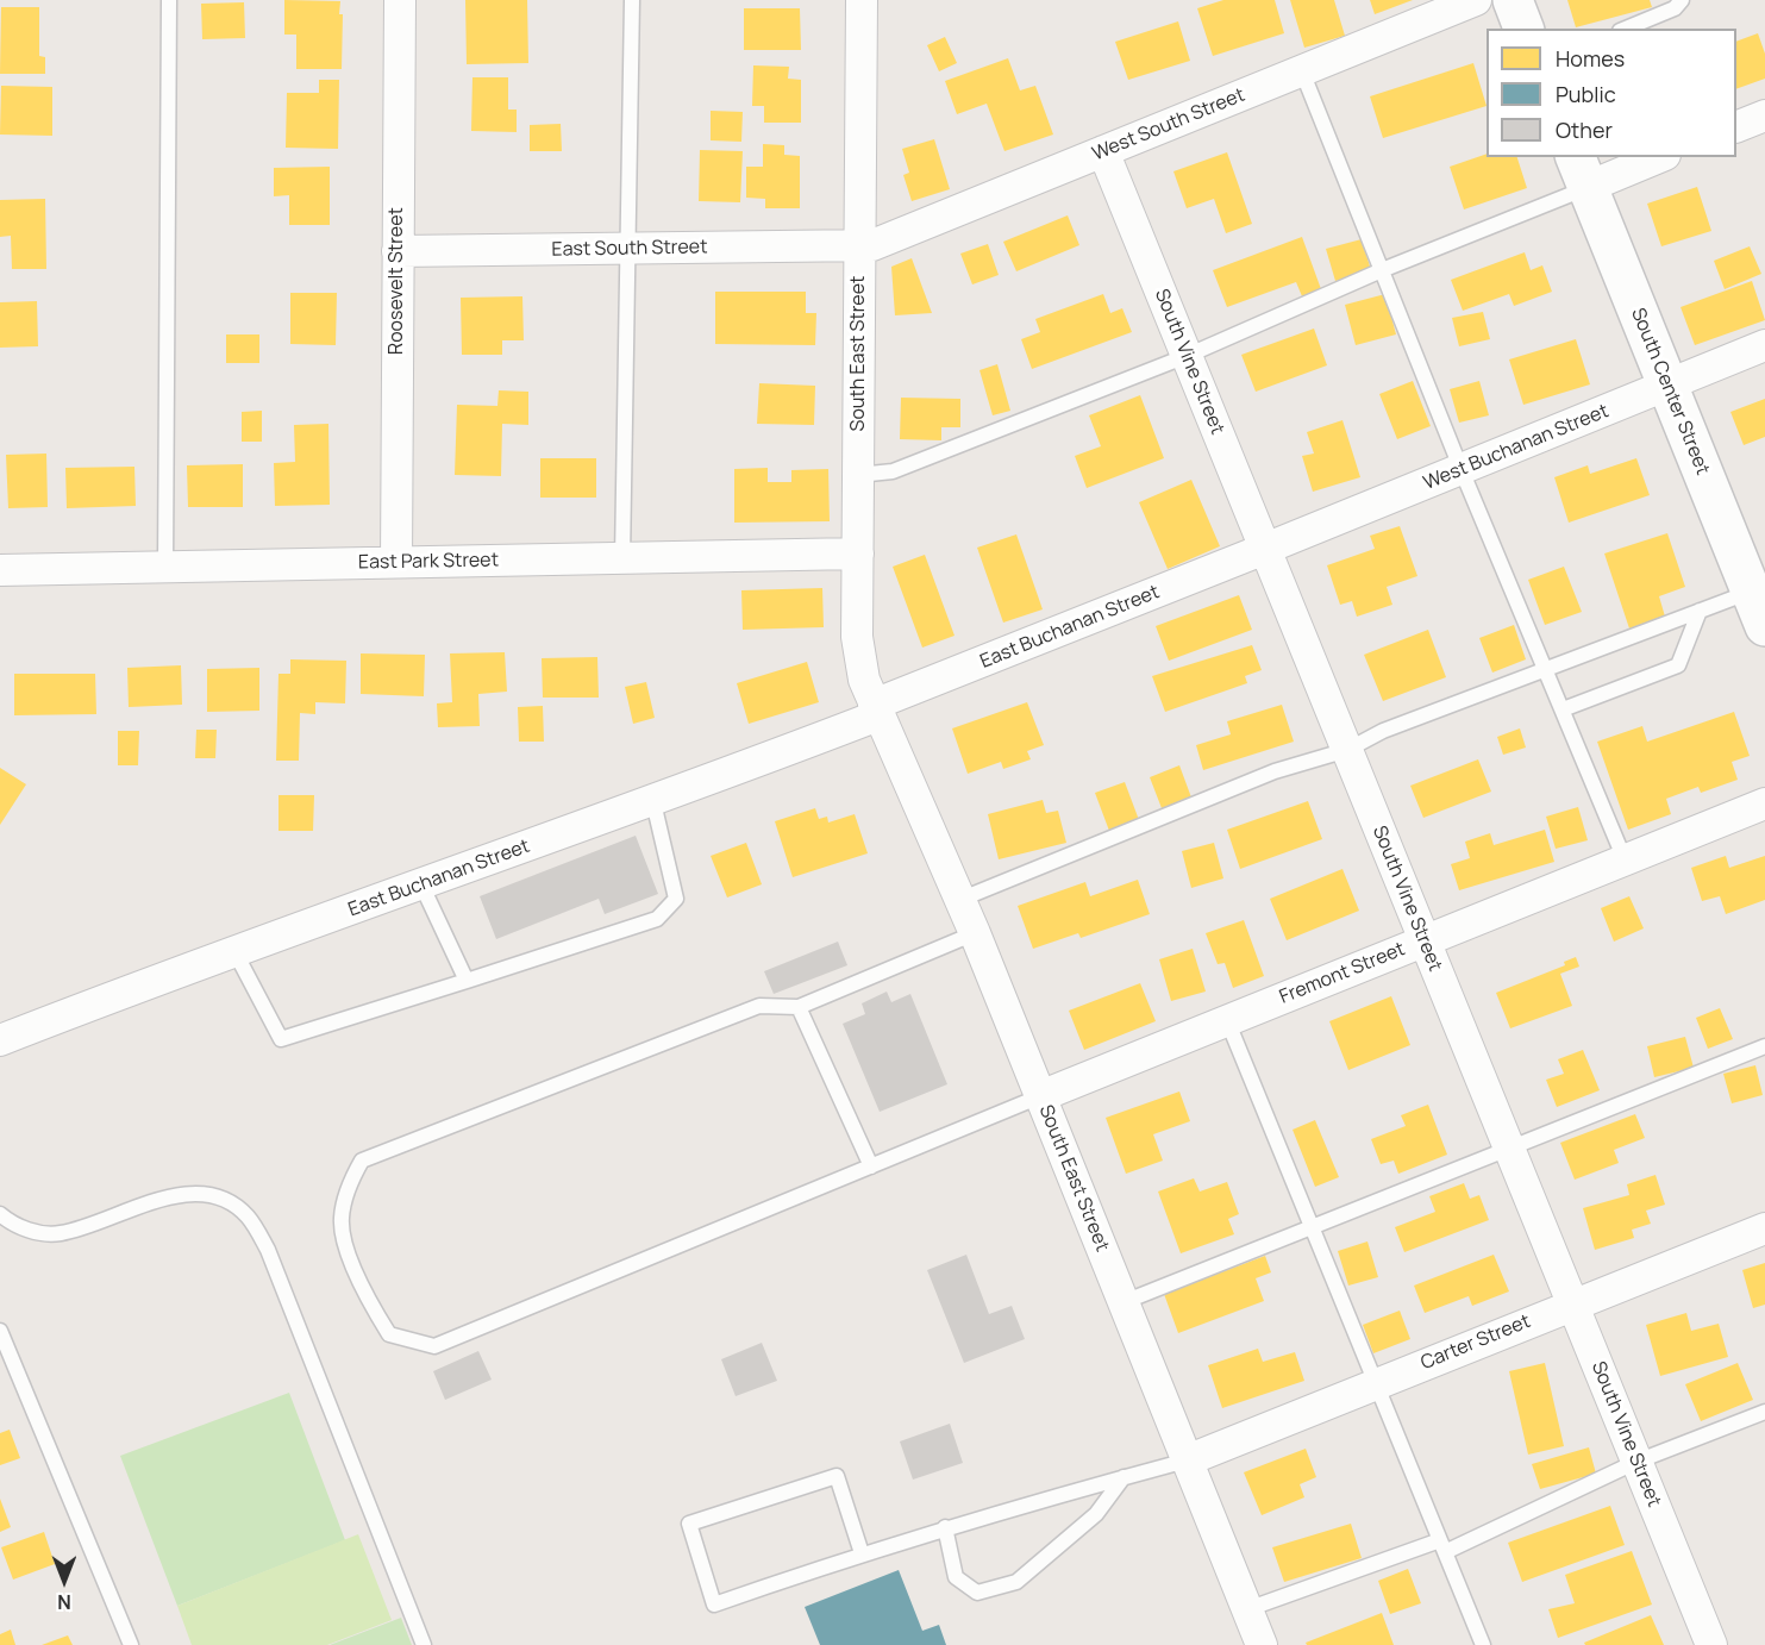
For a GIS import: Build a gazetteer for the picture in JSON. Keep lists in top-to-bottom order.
{
  "streets": {
    "main road": ["South Center Street"],
    "street": [
      "West South Street",
      "East South Street",
      "Roosevelt Street",
      "South East Street",
      "South Vine Street",
      "West Buchanan Street",
      "East Park Street",
      "East Buchanan Street",
      "Fremont Street",
      "Carter Street"
    ]
  },
  "crossings": [
    ["West South Street", "East South Street"],
    ["West South Street", "South East Street"],
    ["West South Street", "South Vine Street"],
    ["East South Street", "Roosevelt Street"],
    ["East South Street", "South East Street"],
    ["Roosevelt Street", "East Park Street"],
    ["South East Street", "East Park Street"],
    ["South East Street", "East Buchanan Street"],
    ["South East Street", "Fremont Street"],
    ["South East Street", "Carter Street"],
    ["South Vine Street", "West Buchanan Street"],
    ["South Vine Street", "East Buchanan Street"],
    ["South Vine Street", "Fremont Street"],
    ["South Vine Street", "Carter Street"],
    ["South Center Street", "West Buchanan Street"],
    ["West Buchanan Street", "East Buchanan Street"]
  ],
  "legend": ["Homes", "Public", "Other"],
  "north": "bottom"
}
